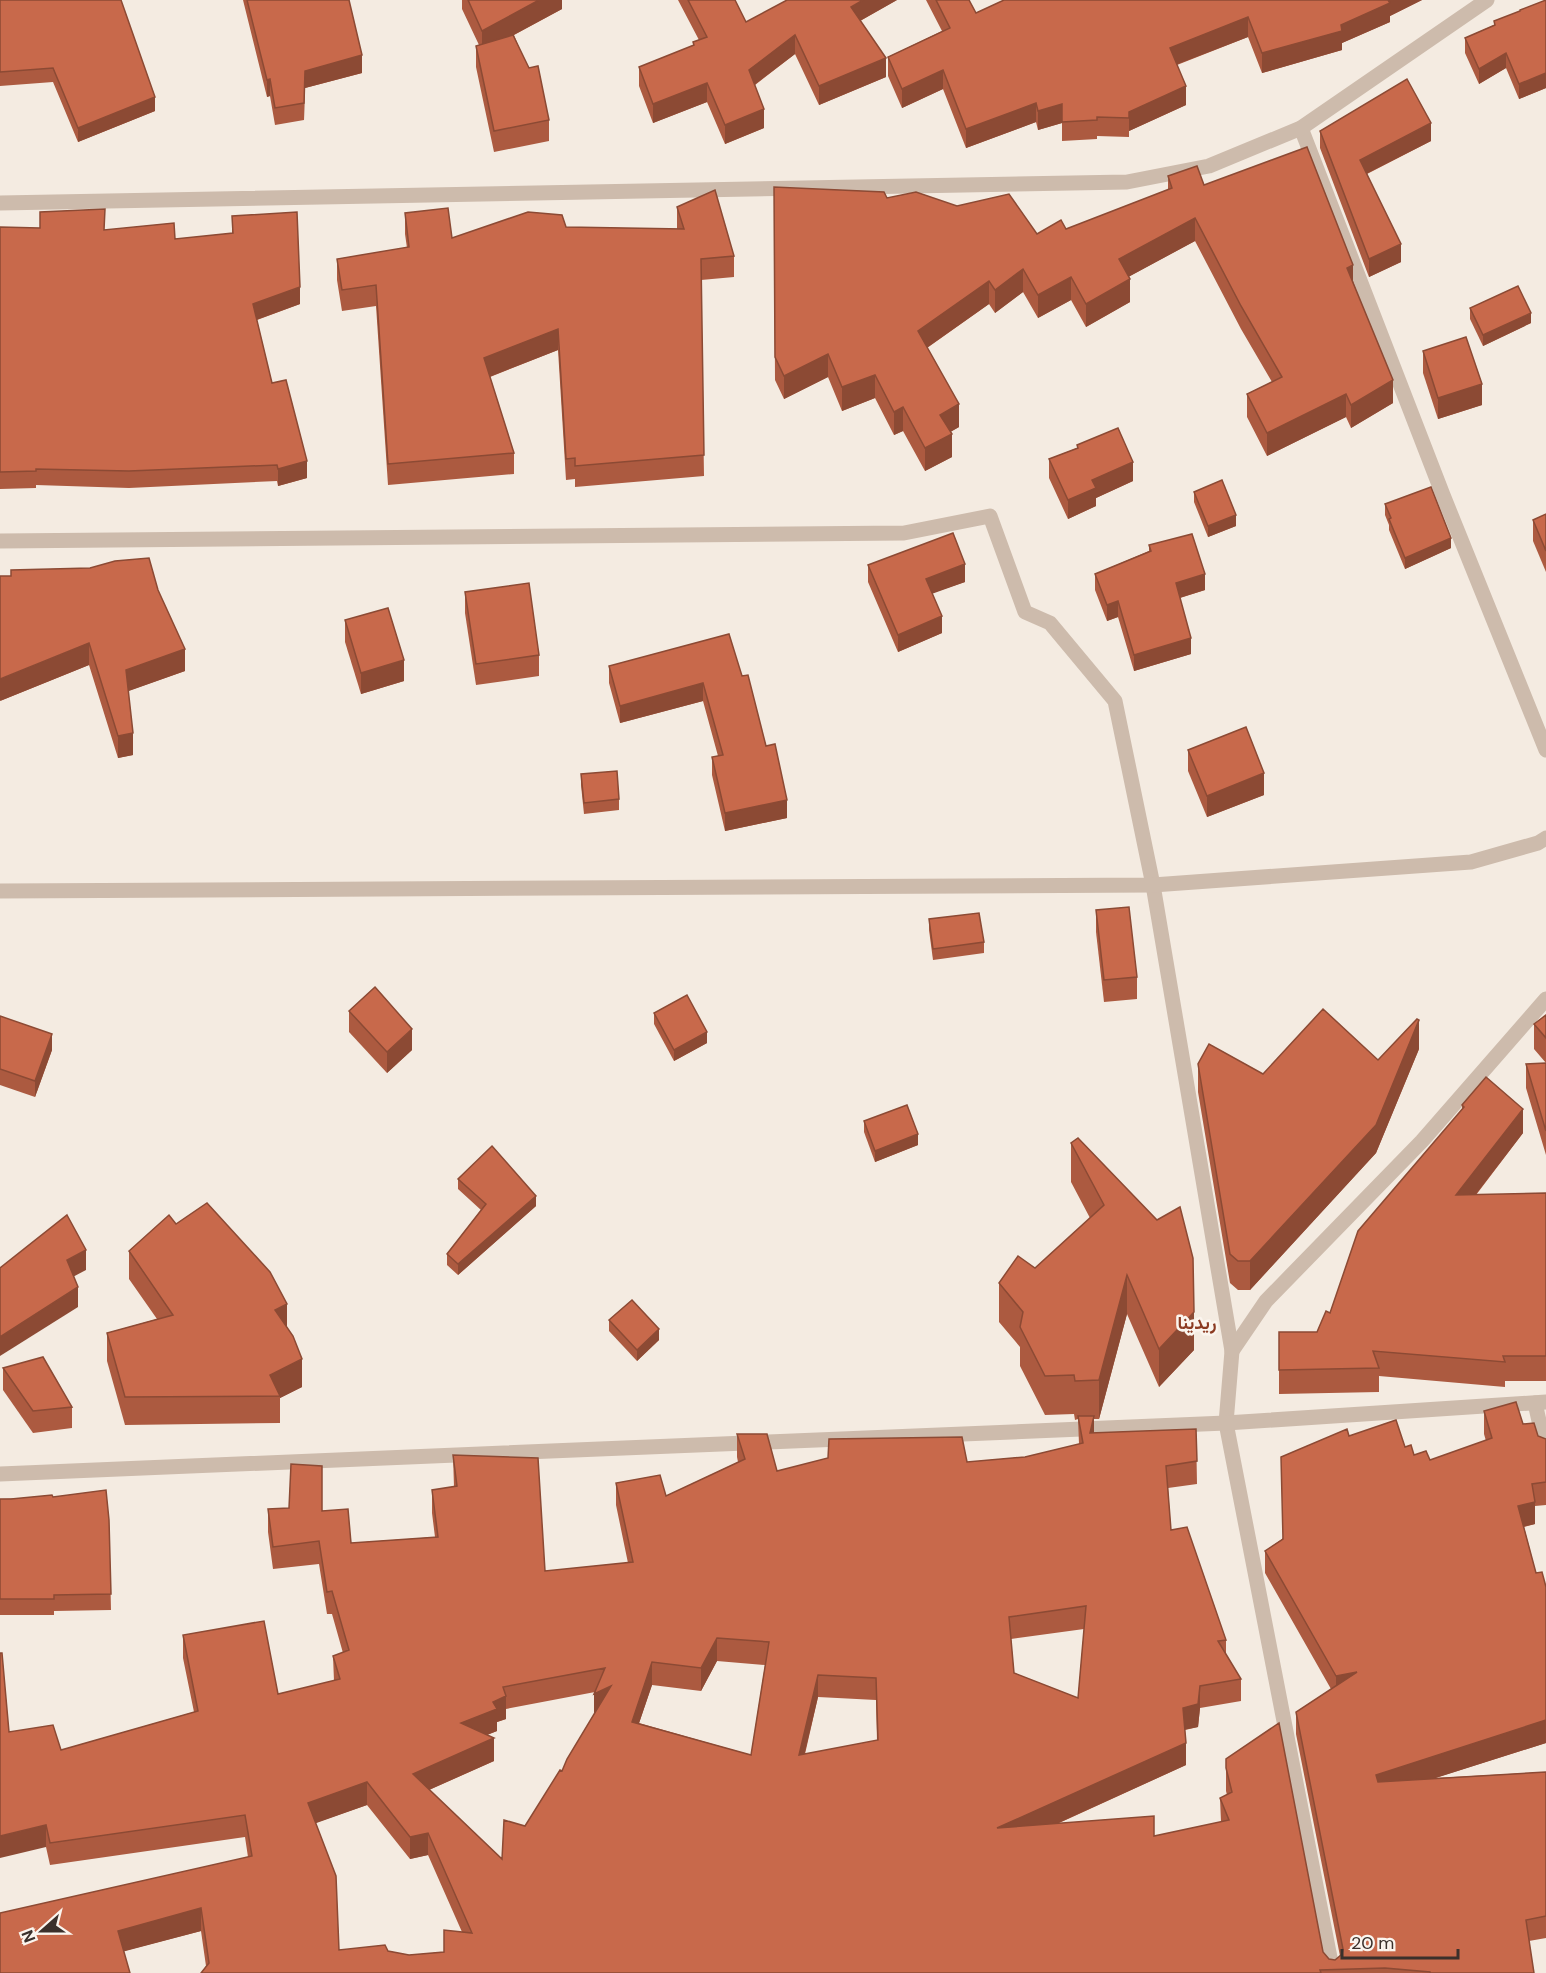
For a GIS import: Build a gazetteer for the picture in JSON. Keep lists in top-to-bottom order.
{
  "districts": ["ريدينا"],
  "scale_bar": "20 m",
  "north": "left"
}
